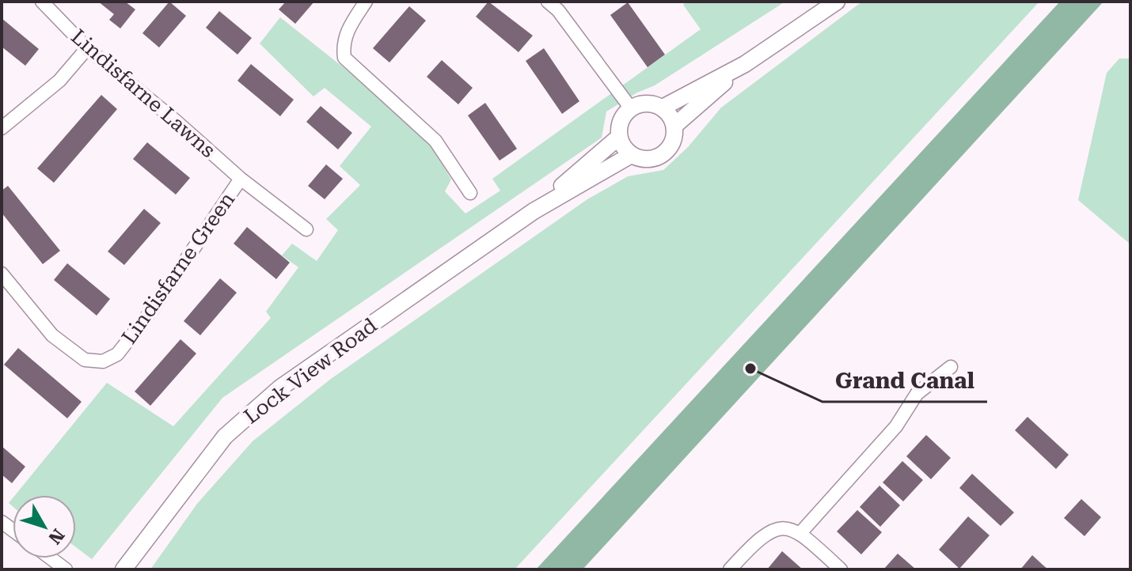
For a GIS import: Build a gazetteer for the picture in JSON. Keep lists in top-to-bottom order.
{
  "streets": {
    "street": ["Lindisfarne Lawns", "Lindisfarne Green", "Lock View Road"]
  },
  "crossings": [
    ["Lindisfarne Lawns", "Lindisfarne Green"]
  ],
  "places": ["Grand Canal"],
  "north": "bottom right"
}
